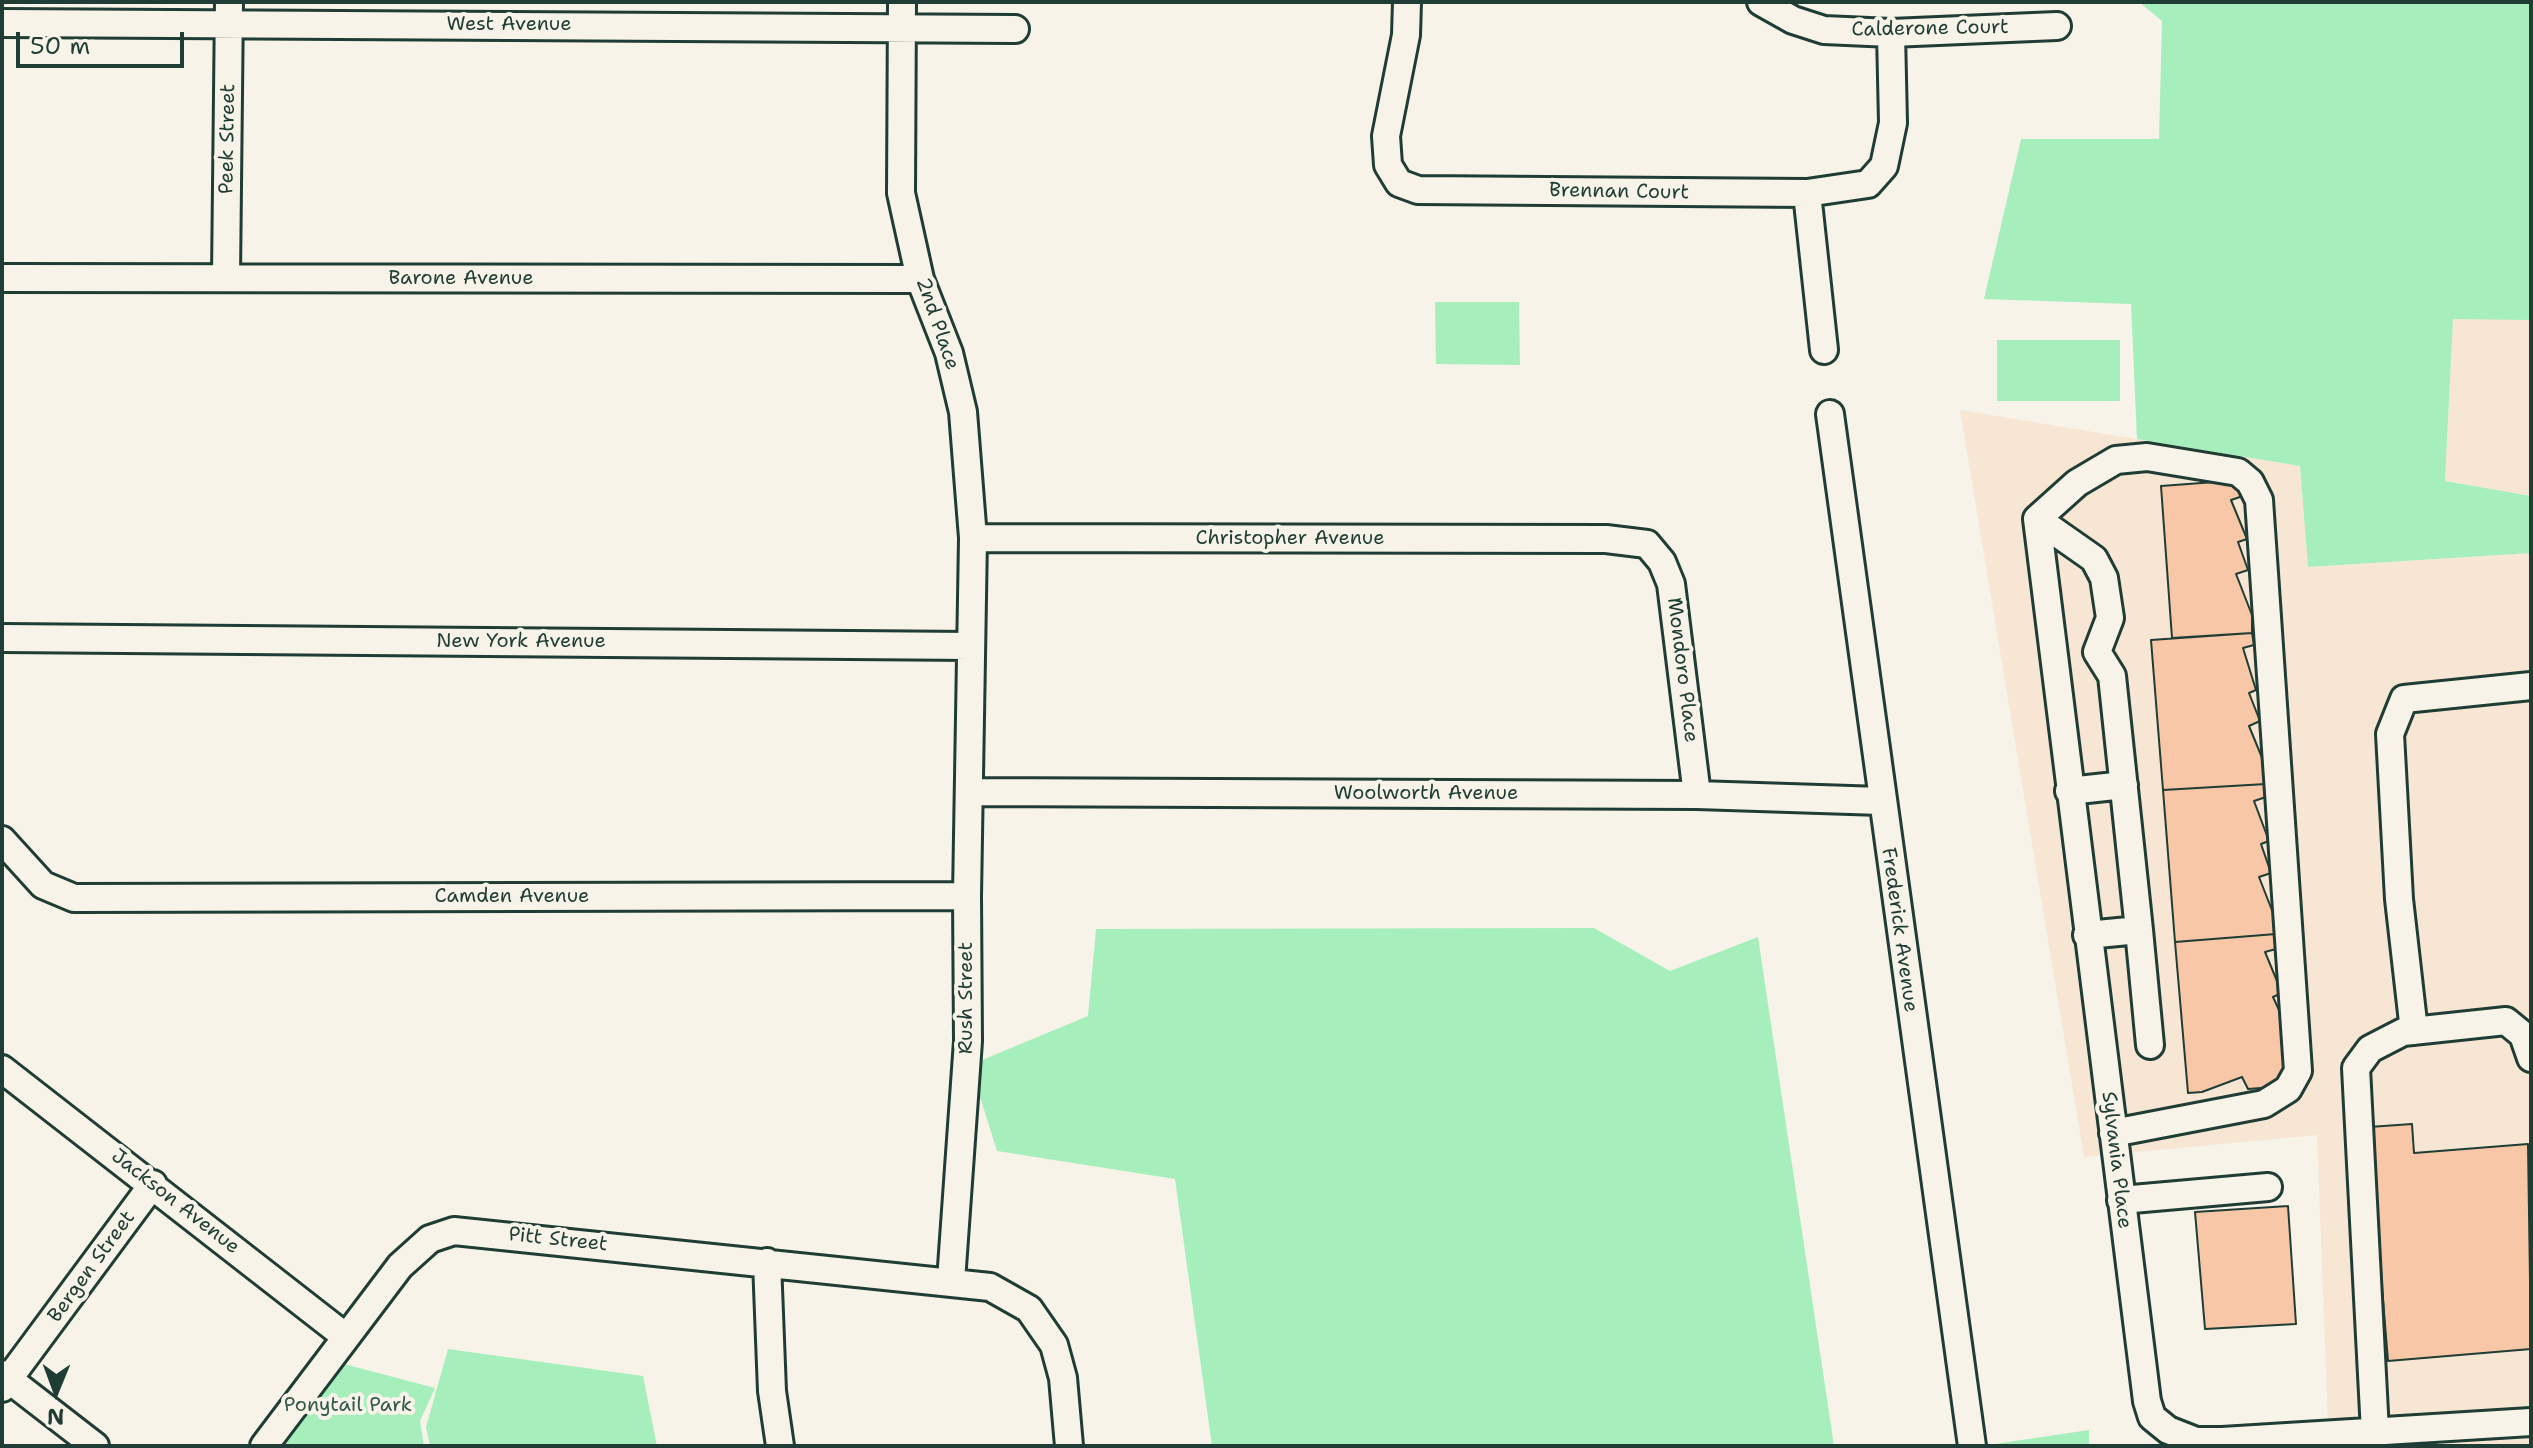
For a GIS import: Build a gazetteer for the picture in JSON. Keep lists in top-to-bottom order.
{
  "streets": {
    "street": [
      "West Avenue",
      "Calderone Court",
      "Peek Street",
      "Brennan Court",
      "Barone Avenue",
      "2nd Place",
      "Christopher Avenue",
      "New York Avenue",
      "Mondoro Place",
      "Woolworth Avenue",
      "Camden Avenue",
      "Frederick Avenue",
      "Rush Street",
      "Sylvania Place",
      "Jackson Avenue",
      "Pitt Street",
      "Bergen Street"
    ]
  },
  "crossings": [
    ["West Avenue", "Peek Street"],
    ["West Avenue", "2nd Place"],
    ["Calderone Court", "Brennan Court"],
    ["Peek Street", "Barone Avenue"],
    ["Barone Avenue", "2nd Place"],
    ["2nd Place", "Christopher Avenue"],
    ["2nd Place", "New York Avenue"],
    ["2nd Place", "Rush Street"],
    ["Christopher Avenue", "Mondoro Place"],
    ["New York Avenue", "Rush Street"],
    ["Mondoro Place", "Woolworth Avenue"],
    ["Woolworth Avenue", "Frederick Avenue"],
    ["Woolworth Avenue", "Rush Street"],
    ["Camden Avenue", "Rush Street"],
    ["Rush Street", "Pitt Street"],
    ["Jackson Avenue", "Pitt Street"],
    ["Jackson Avenue", "Bergen Street"]
  ],
  "parks": ["Ponytail Park"],
  "scale_bar": "50 m",
  "north": "bottom"
}
